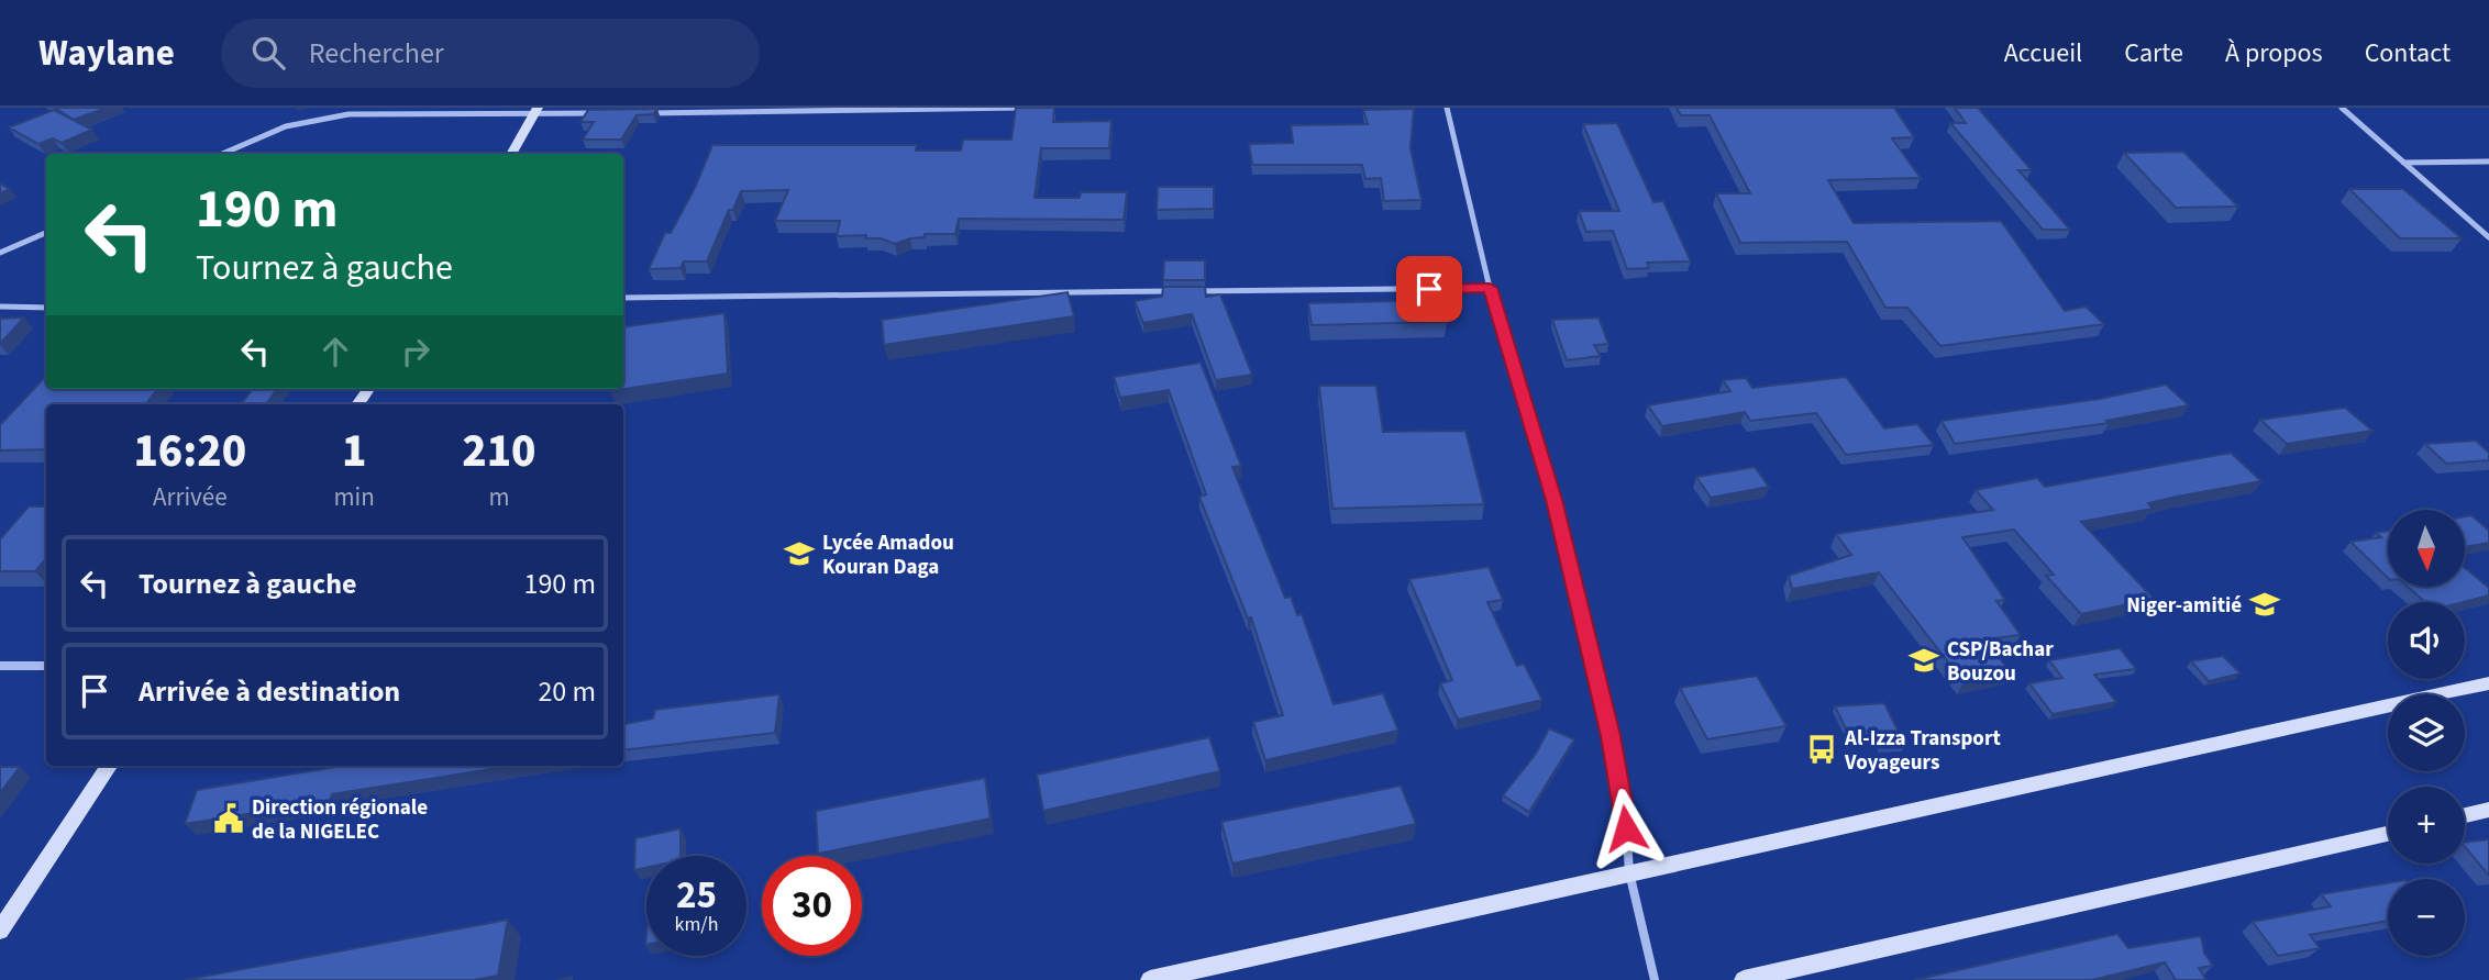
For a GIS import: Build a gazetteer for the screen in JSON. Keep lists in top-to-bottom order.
{
  "places": {
    "school or university": ["Lycée Amadou Kouran Daga", "Niger-amitié", "CSP/Bachar Bouzou"],
    "bus stop": ["Al-Izza Transport Voyageurs"],
    "public building": ["Direction régionale de la NIGELEC"]
  },
  "north": "bottom",
  "page": {
    "header": "Waylane",
    "search": "Rechercher",
    "nav": [
      "Accueil",
      "Carte",
      "À propos",
      "Contact"
    ],
    "turn": ["190 m", "Tournez à gauche"],
    "eta": [
      "16:20",
      "Arrivée",
      "1",
      "min",
      "210",
      "m"
    ],
    "map_buttons": ["+", "−"],
    "list": [
      {
        "name": "Tournez à gauche",
        "value": "190 m"
      },
      {
        "name": "Arrivée à destination",
        "value": "20 m"
      }
    ],
    "speed": "25 km/h",
    "limit": "30"
  }
}
